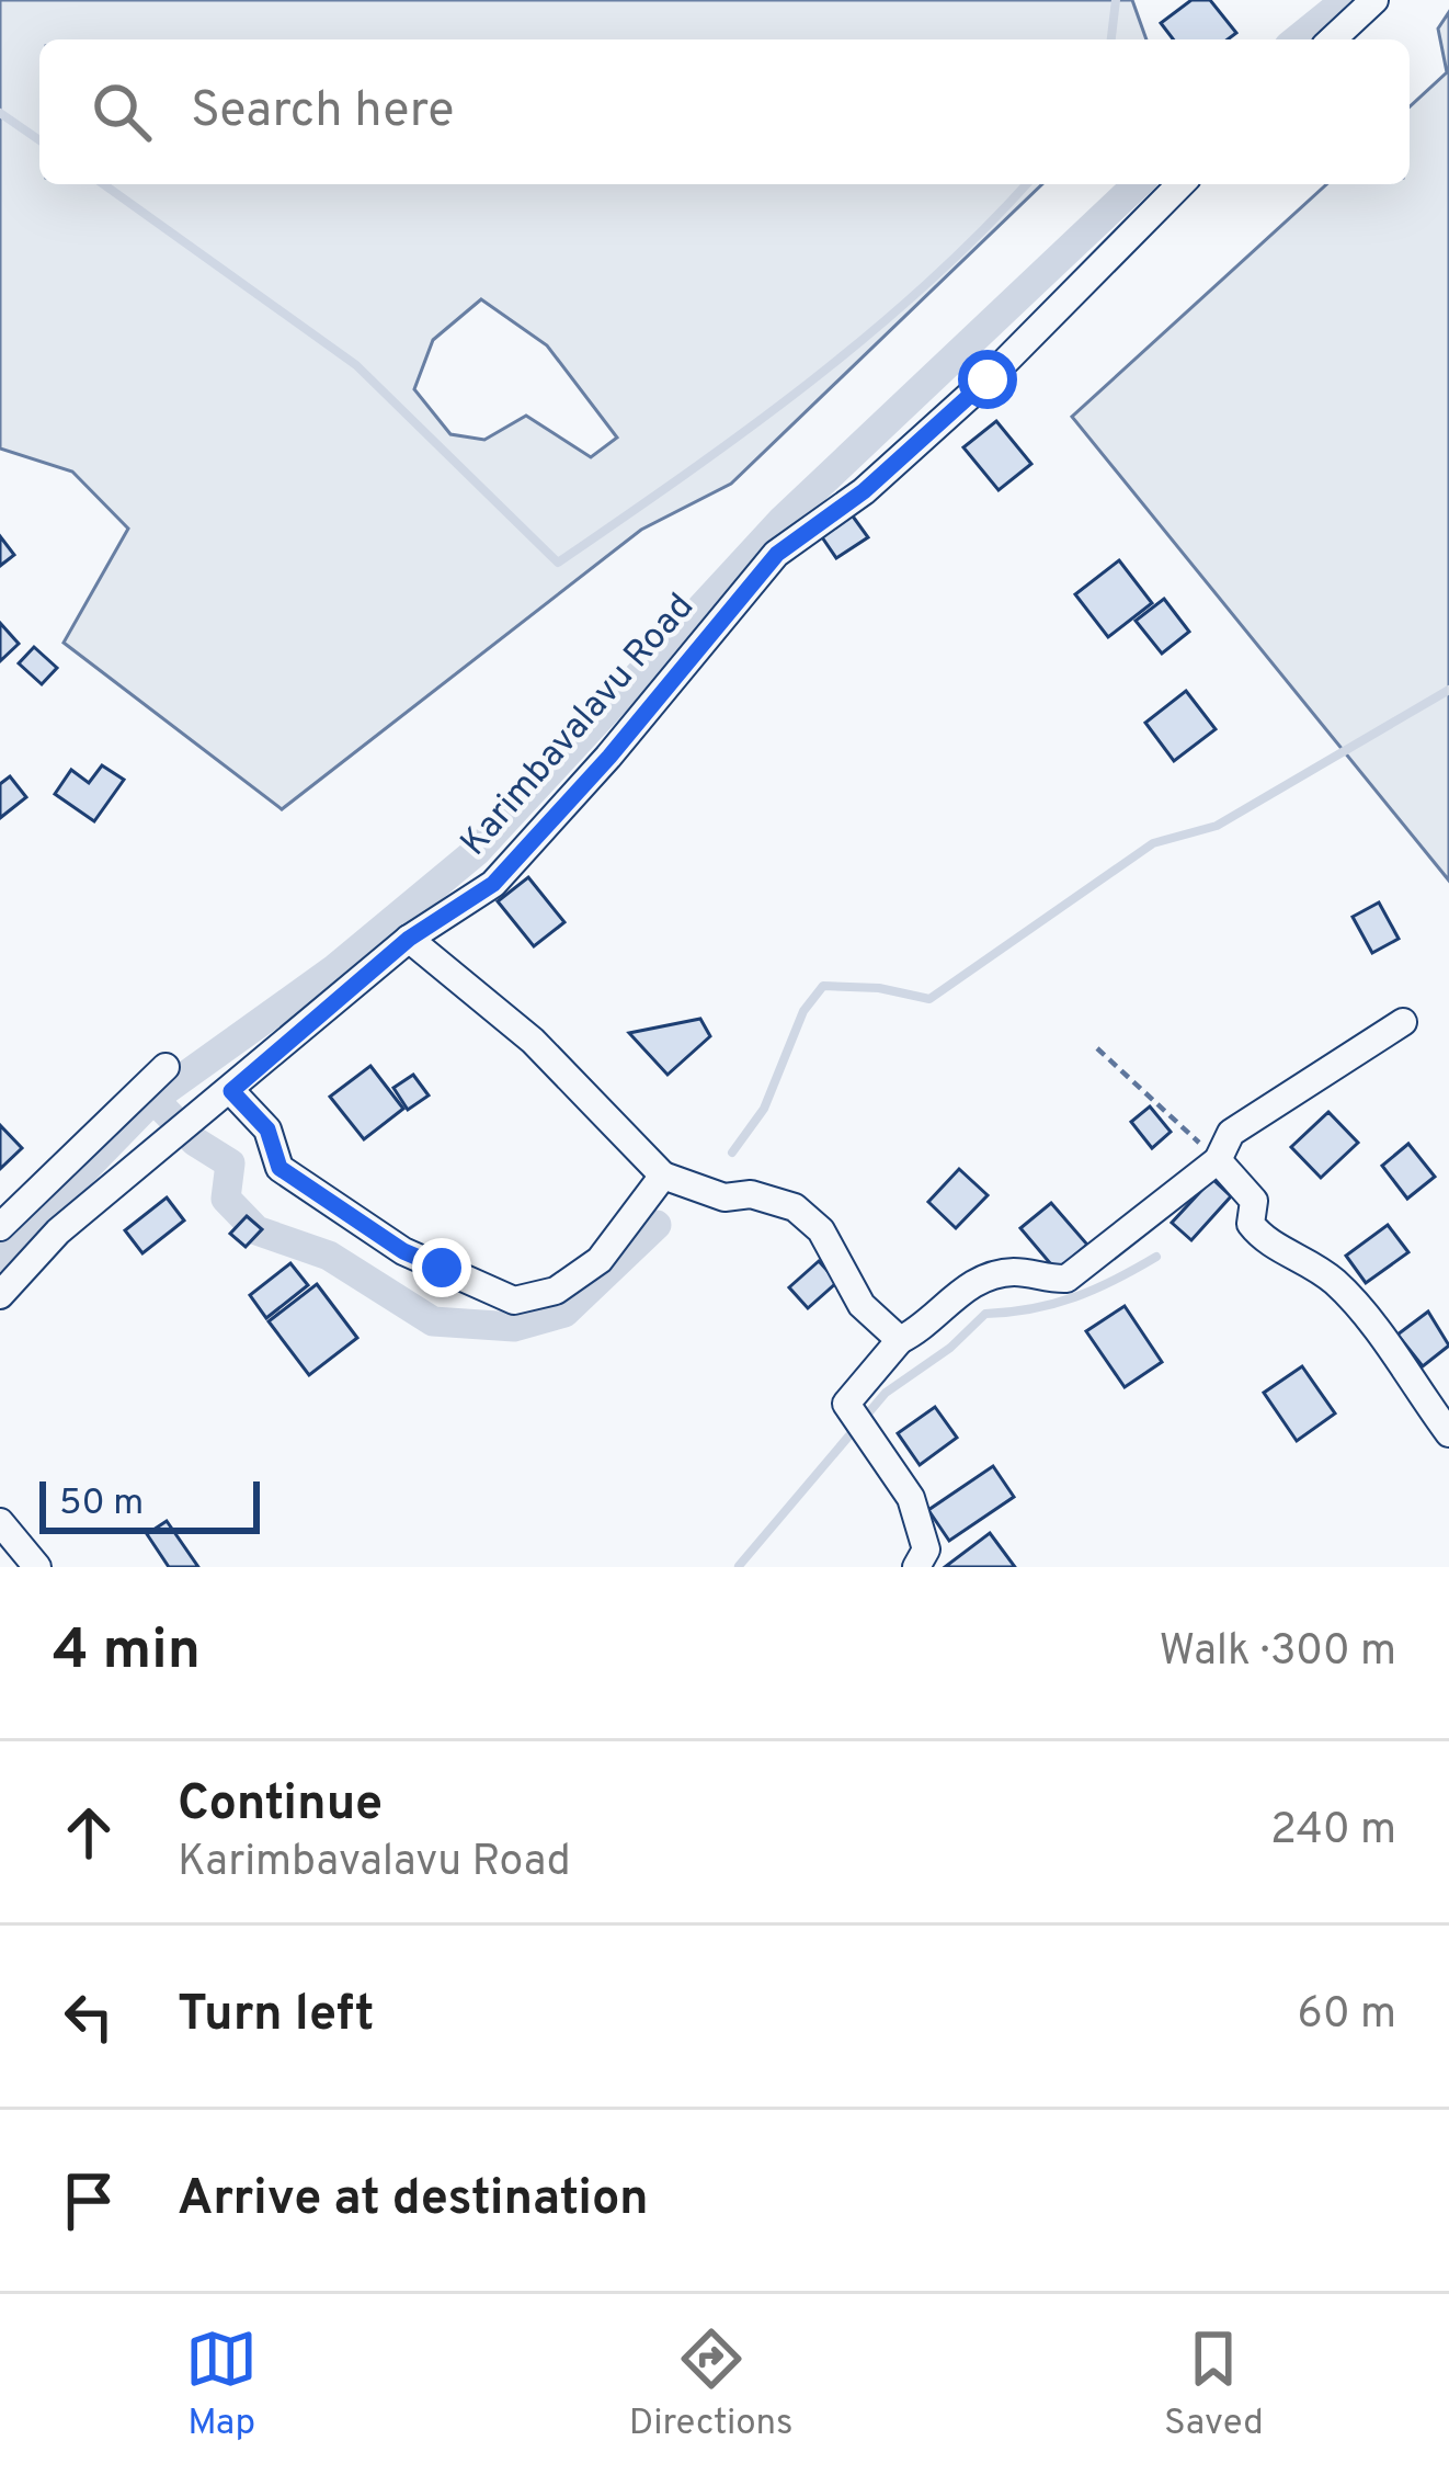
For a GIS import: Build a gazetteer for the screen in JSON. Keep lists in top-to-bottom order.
{
  "streets": {
    "street": ["Karimbavalavu Road"]
  },
  "scale_bar": "50 m",
  "page": {
    "search": "Search here",
    "scale": "50 m",
    "heading": ["4 min", "Walk · 300 m"],
    "list": [
      ["Continue", "Karimbavalavu Road", "240 m"],
      ["Turn left", "60 m"],
      "Arrive at destination"
    ],
    "nav": ["Map", "Directions", "Saved"]
  }
}
